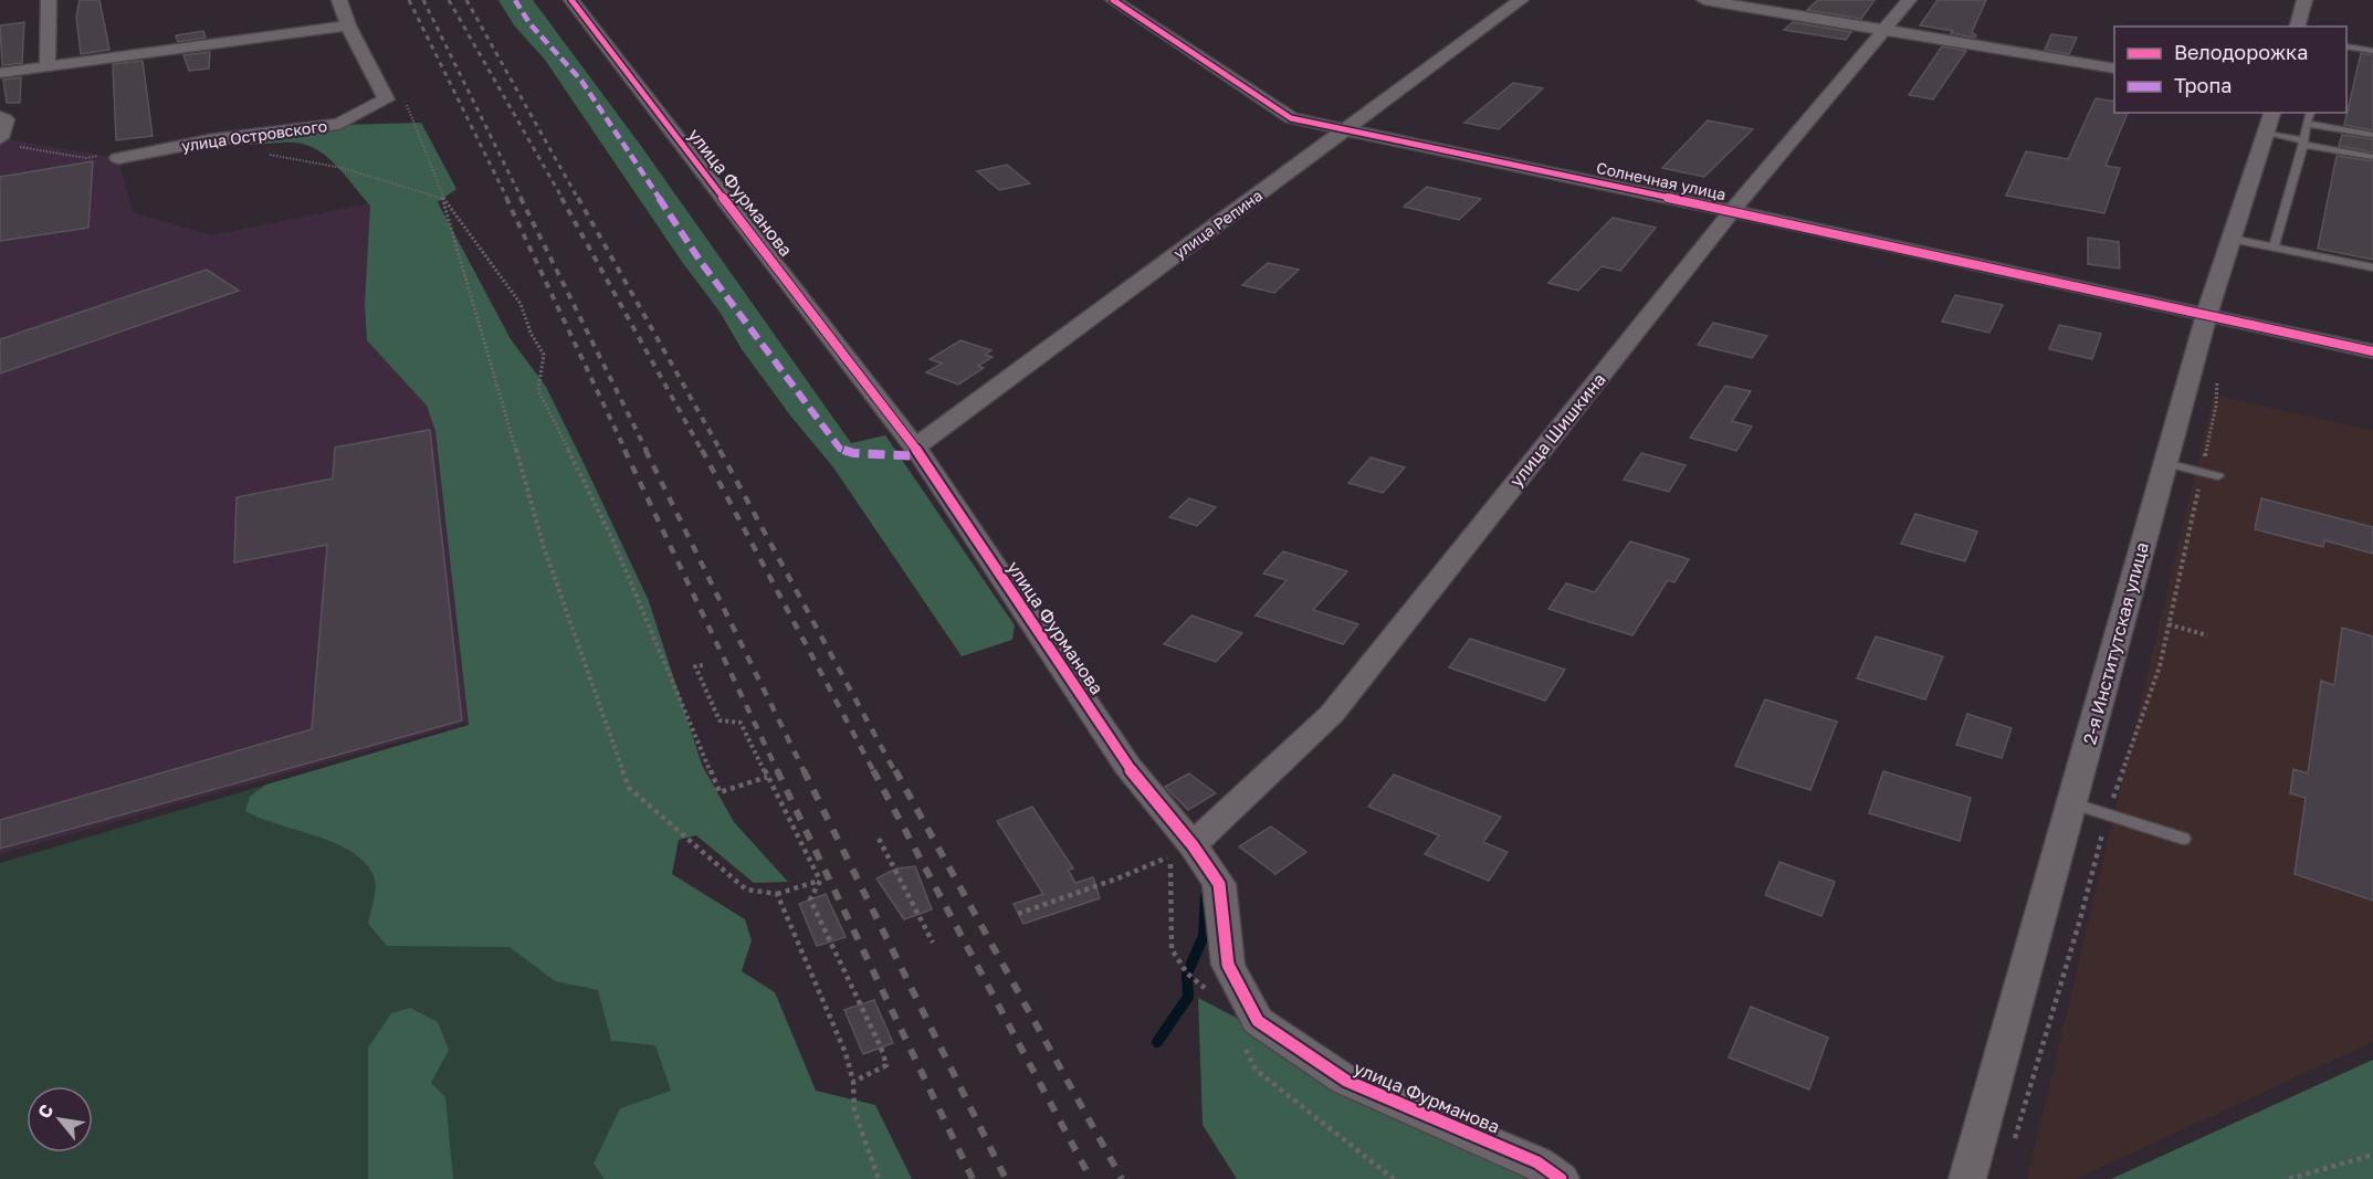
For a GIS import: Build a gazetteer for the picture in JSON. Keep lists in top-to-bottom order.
{
  "streets": {
    "street": [
      "улица Островского",
      "Солнечная улица",
      "улица Фурманова",
      "улица Репина",
      "улица Шишкина",
      "2-я Институтская улица"
    ]
  },
  "crossings": [
    ["Солнечная улица", "улица Репина"],
    ["Солнечная улица", "улица Шишкина"],
    ["Солнечная улица", "2-я Институтская улица"],
    ["улица Фурманова", "улица Репина"],
    ["улица Фурманова", "улица Шишкина"]
  ],
  "legend": ["Велодорожка", "Тропа"],
  "north": "top left"
}
